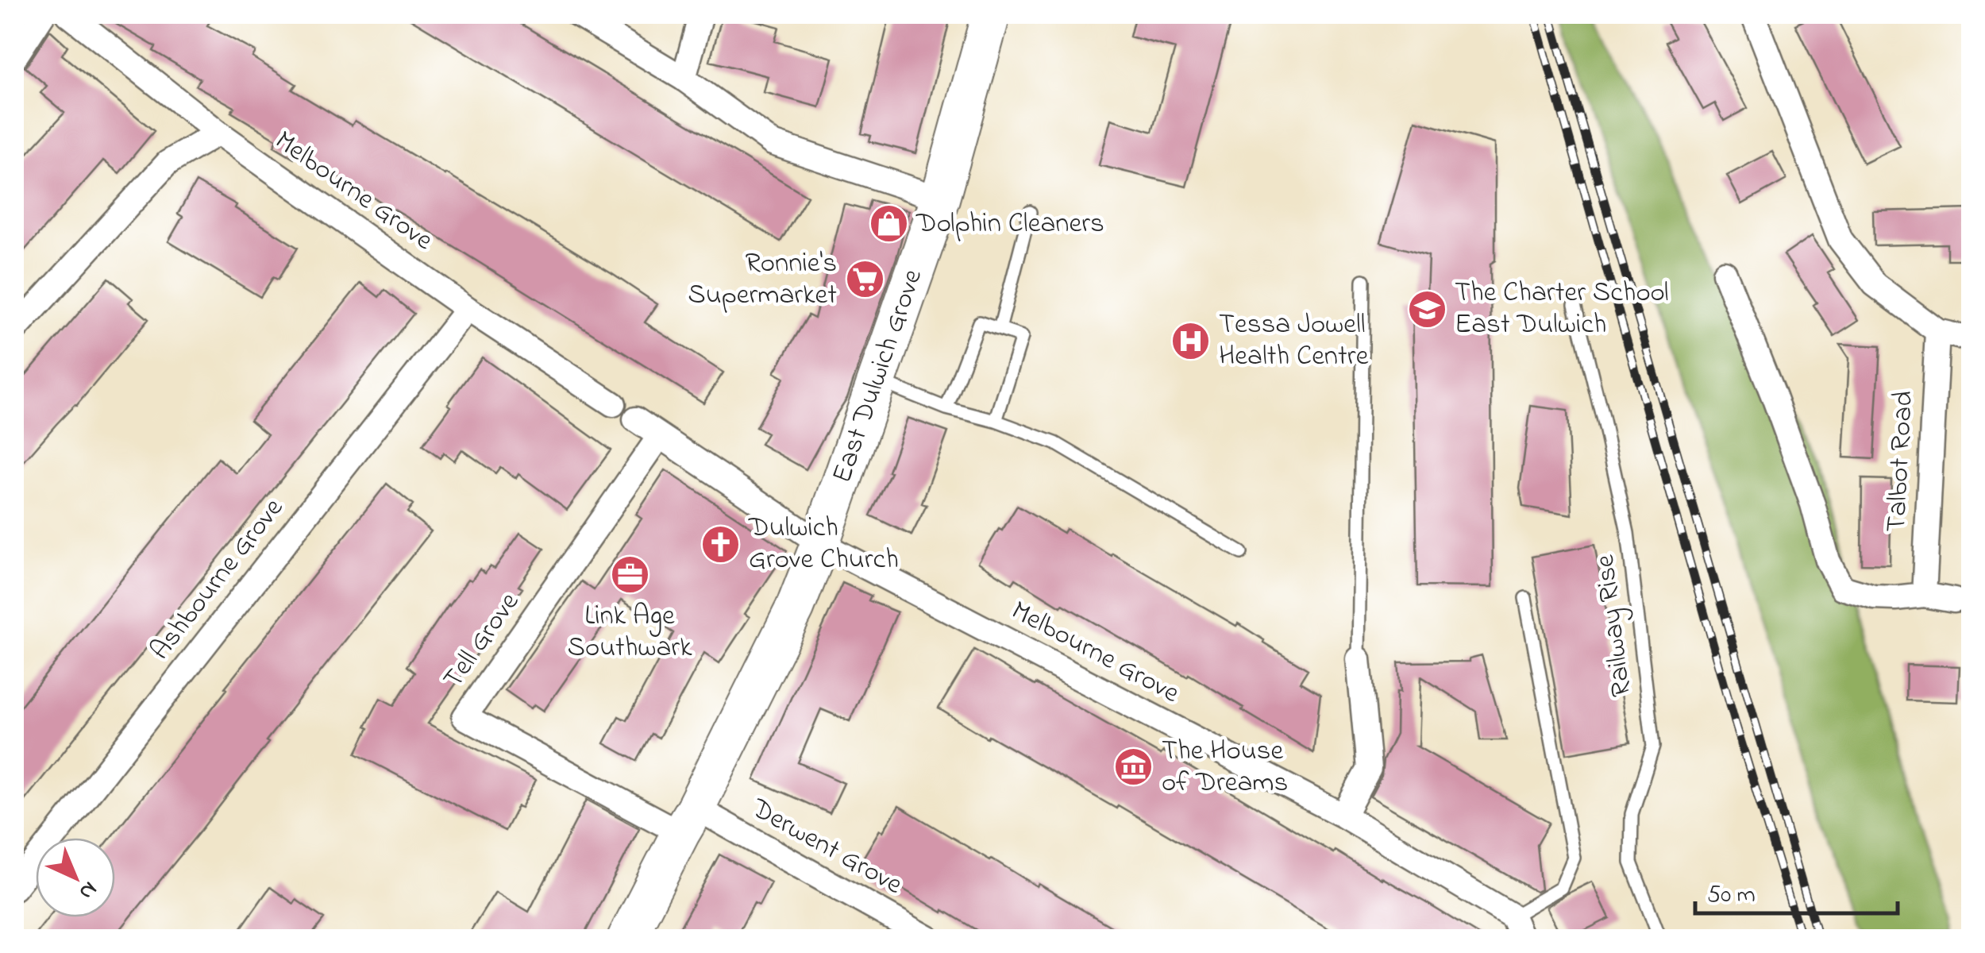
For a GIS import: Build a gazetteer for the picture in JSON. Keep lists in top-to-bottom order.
{
  "streets": {
    "main road": ["East Dulwich Grove"],
    "street": [
      "Melbourne Grove",
      "Talbot Road",
      "Ashbourne Grove",
      "Tell Grove",
      "Derwent Grove"
    ],
    "lane": ["Railway Rise"]
  },
  "crossings": [
    ["Melbourne Grove", "East Dulwich Grove"],
    ["Melbourne Grove", "Ashbourne Grove"],
    ["Melbourne Grove", "Tell Grove"],
    ["East Dulwich Grove", "Tell Grove"],
    ["East Dulwich Grove", "Derwent Grove"],
    ["Tell Grove", "Derwent Grove"]
  ],
  "places": {
    "shop": ["Dolphin Cleaners"],
    "supermarket": ["Ronnie's Supermarket"],
    "school or university": ["The Charter School East Dulwich"],
    "hospital": ["Tessa Jowell Health Centre"],
    "church": ["Dulwich Grove Church"],
    "office": ["Link Age Southwark"],
    "museum": ["The House of Dreams"]
  },
  "scale_bar": "50 m",
  "north": "bottom right"
}
